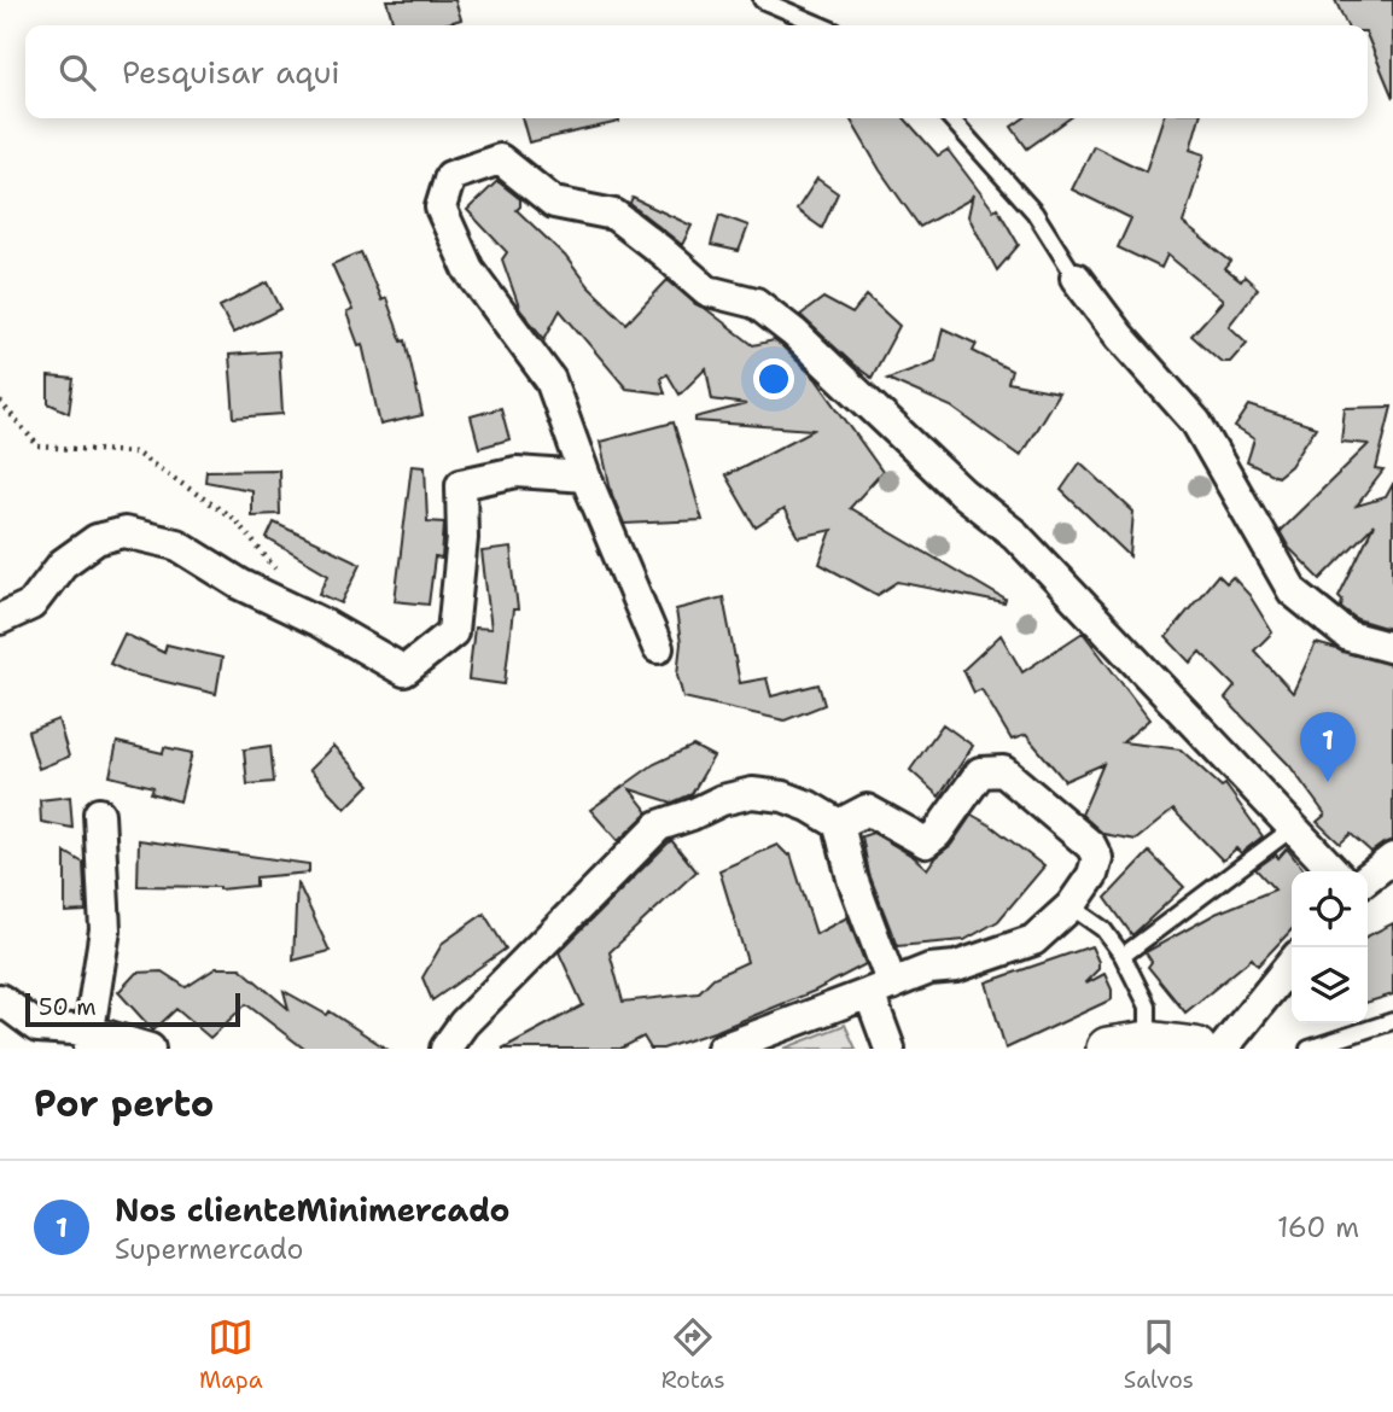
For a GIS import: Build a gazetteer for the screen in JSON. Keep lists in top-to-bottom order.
{
  "scale_bar": "50 m",
  "page": {
    "search": "Pesquisar aqui",
    "pins": "1",
    "scale": "50 m",
    "heading": "Por perto",
    "list": [
      {
        "mark": "1",
        "name": "Nos clienteMinimercado",
        "note": "Supermercado",
        "value": "160 m"
      }
    ],
    "nav": ["Mapa", "Rotas", "Salvos"]
  }
}
